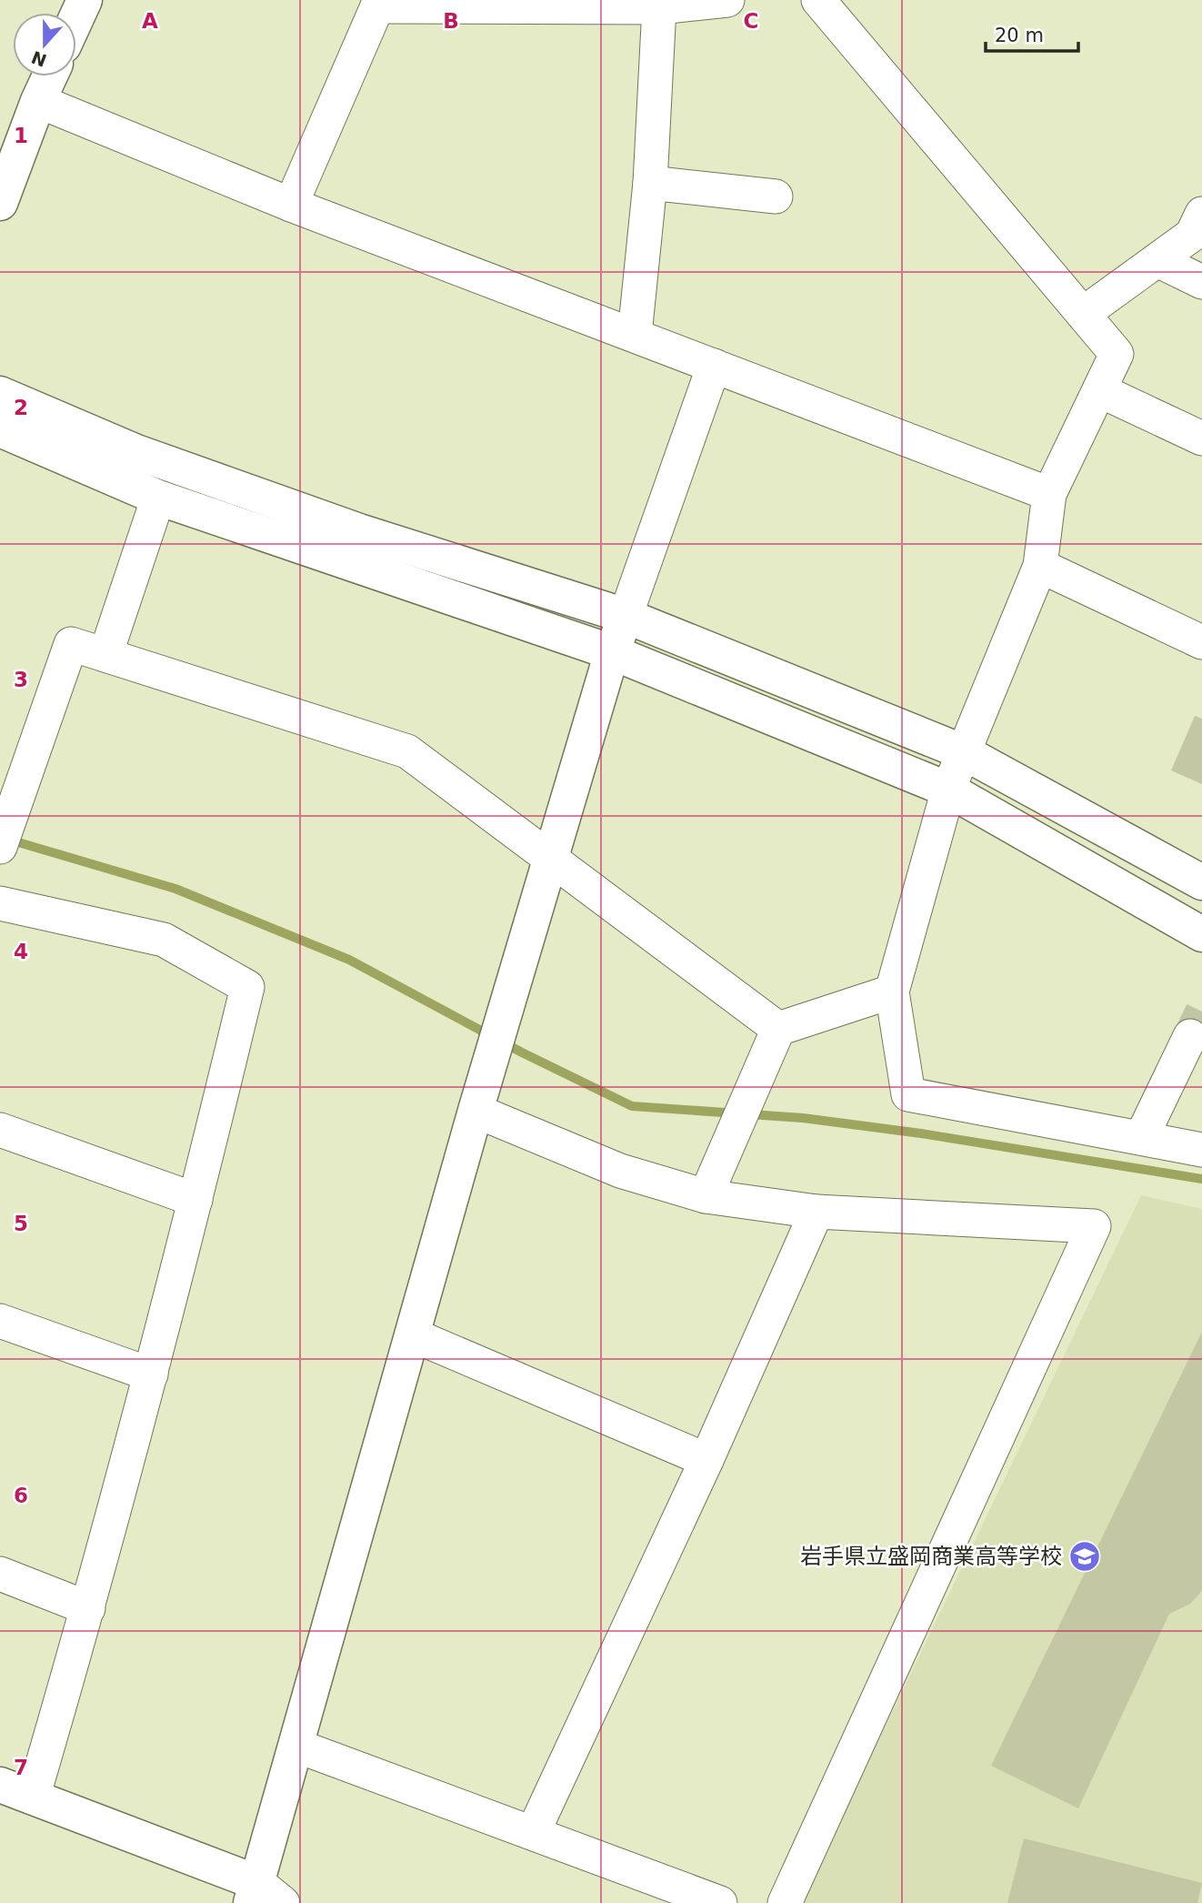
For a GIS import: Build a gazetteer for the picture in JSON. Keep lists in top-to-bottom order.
{
  "places": {
    "school or university": ["岩手県立盛岡商業高等学校"]
  },
  "scale_bar": "20 m",
  "north": "bottom",
  "grid": {
    "columns": ["A", "B", "C"],
    "rows": [
      "1",
      "2",
      "3",
      "4",
      "5",
      "6",
      "7"
    ]
  }
}
